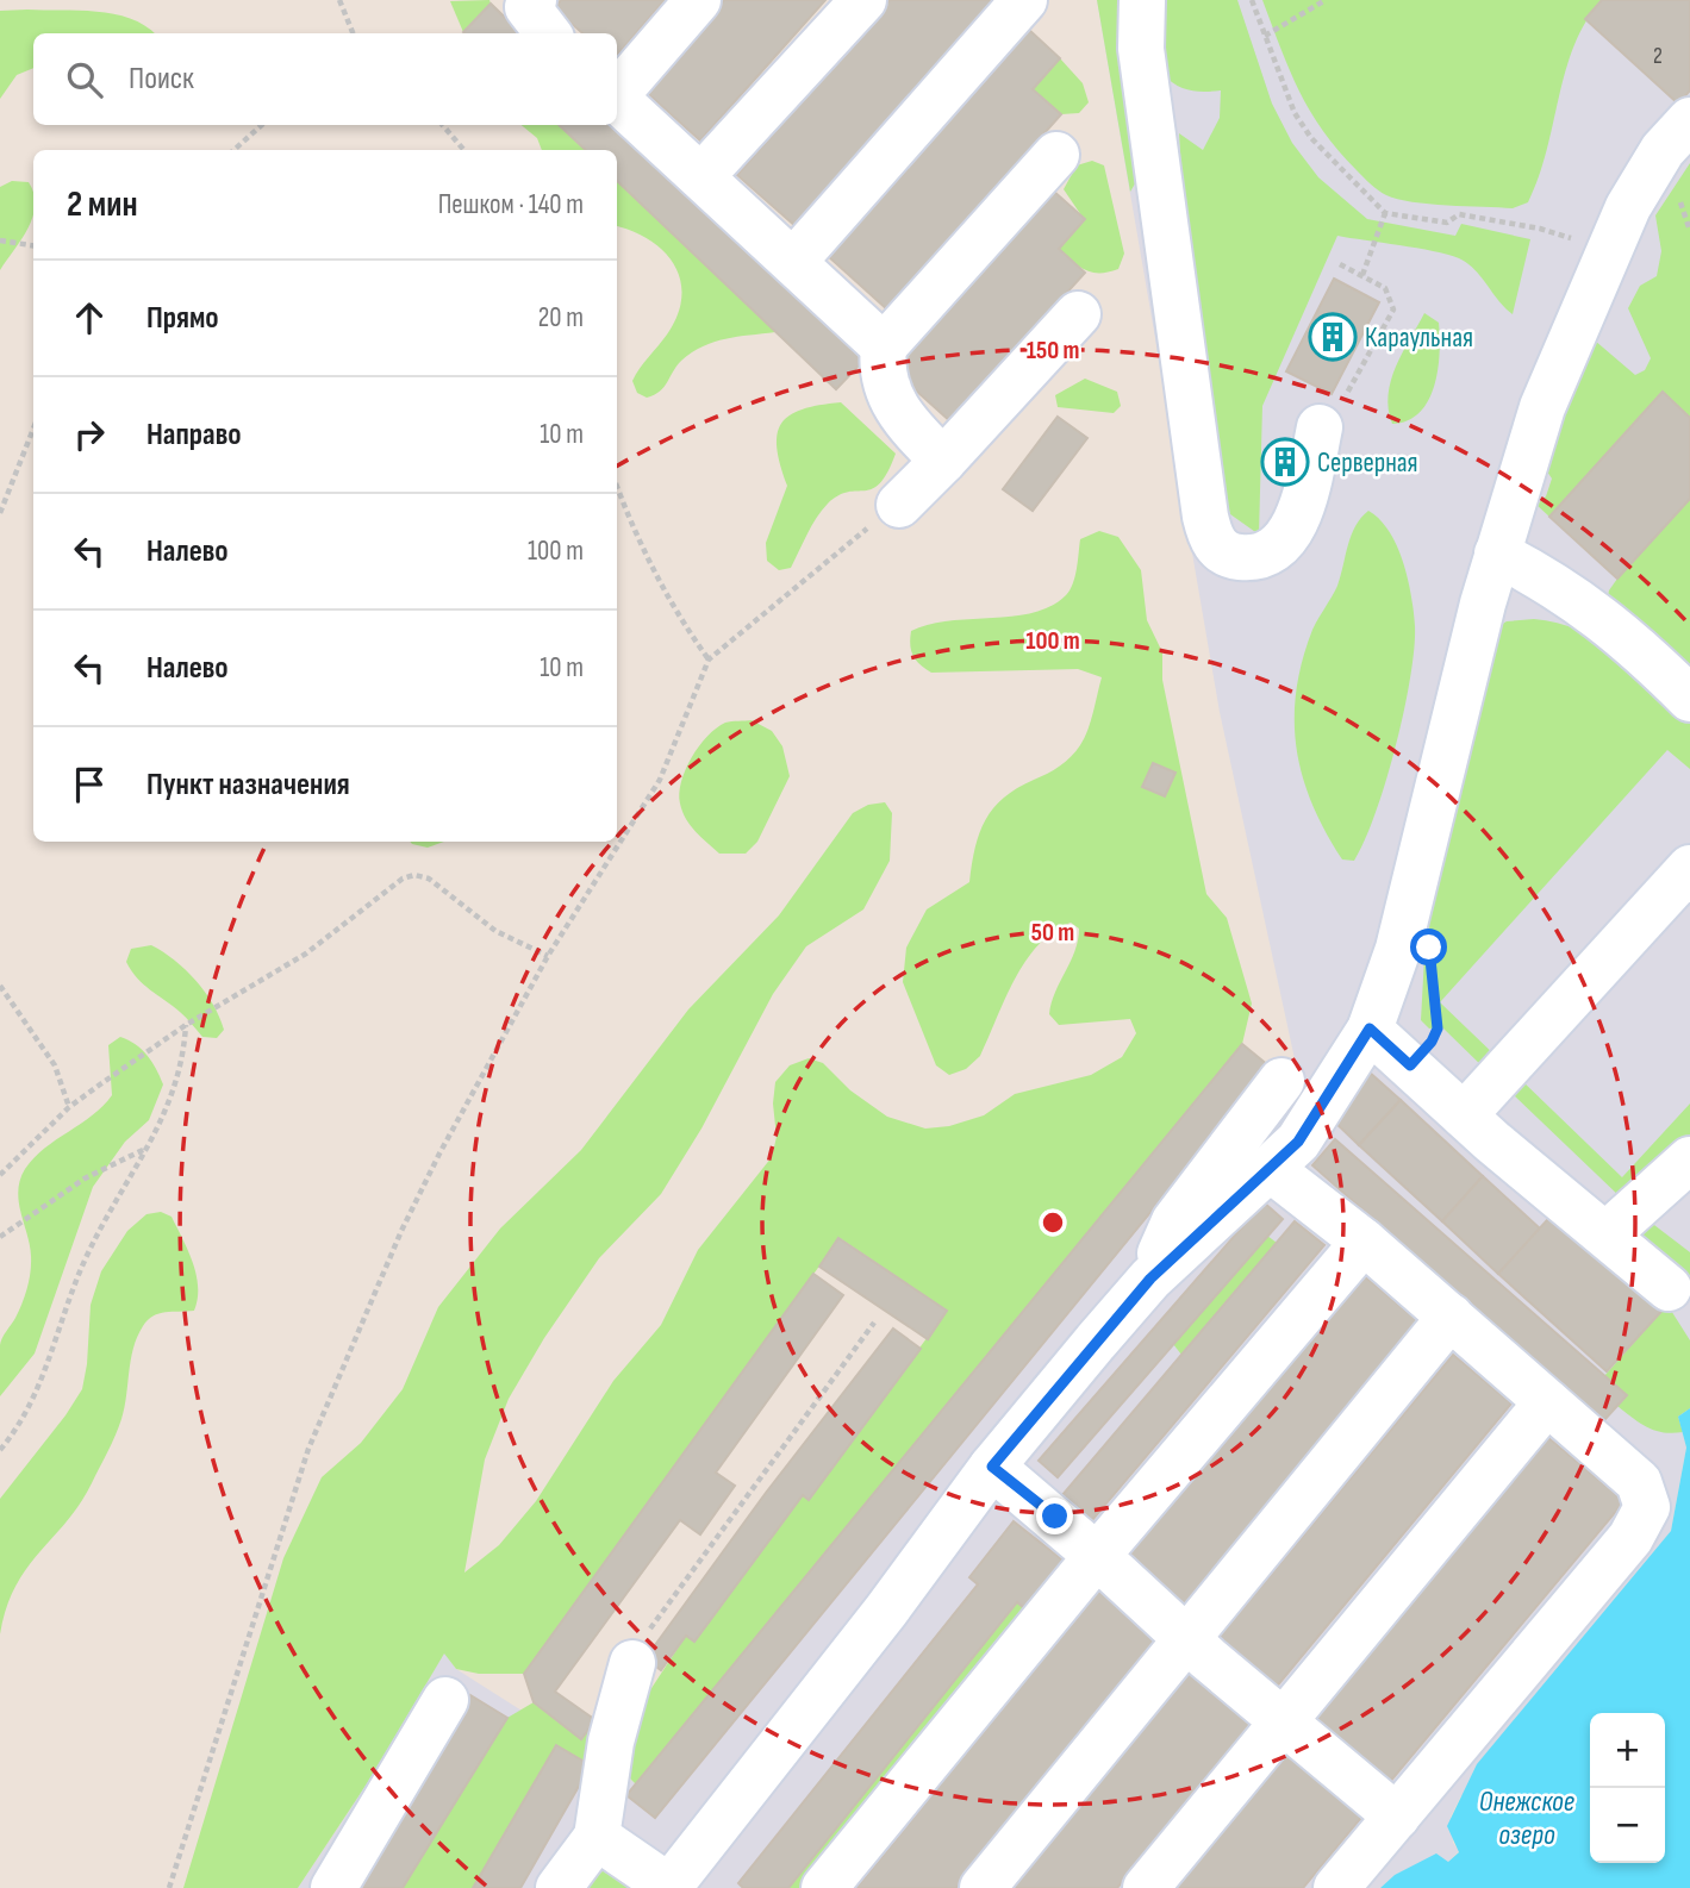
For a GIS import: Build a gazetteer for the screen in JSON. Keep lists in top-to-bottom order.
{
  "water": ["Онежское озеро"],
  "places": {
    "building": ["Караульная", "Серверная"]
  },
  "house_numbers": ["2"],
  "page": {
    "search": "Поиск",
    "heading": ["2 мин", "Пешком · 140 m"],
    "list": [
      ["Прямо", "20 m"],
      ["Направо", "10 m"],
      ["Налево", "100 m"],
      ["Налево", "10 m"],
      "Пункт назначения"
    ],
    "map_buttons": ["+", "−"]
  },
  "rings": ["150 m", "100 m", "50 m"]
}
